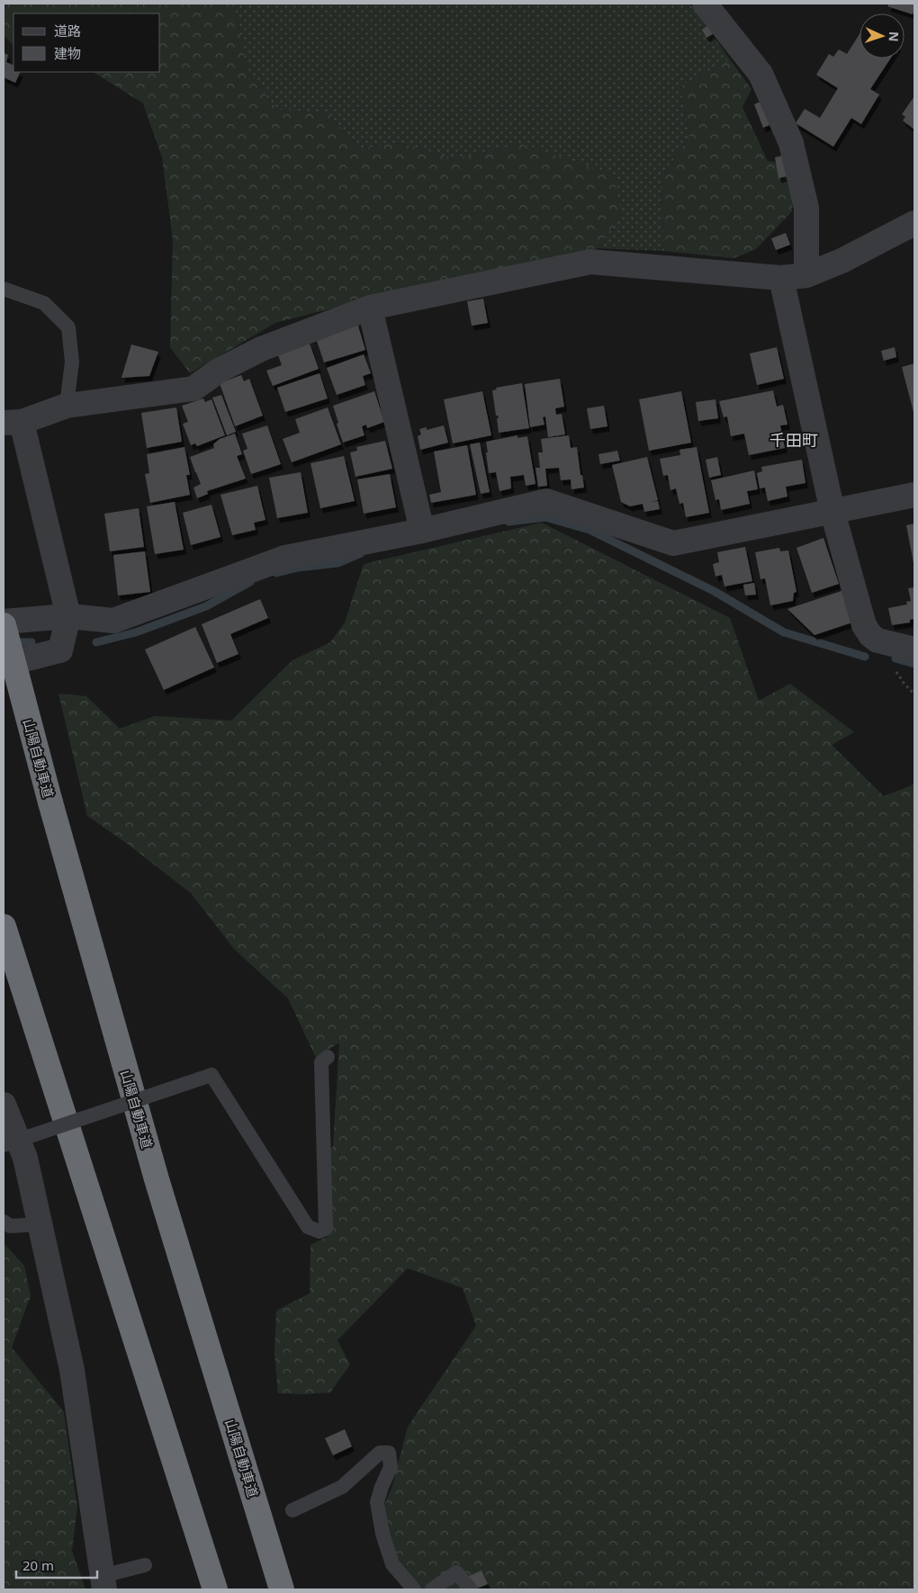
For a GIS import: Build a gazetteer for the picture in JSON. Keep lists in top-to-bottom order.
{
  "streets": {
    "highway": ["山陽自動車道"]
  },
  "districts": ["千田町"],
  "legend": ["道路", "建物"],
  "scale_bar": "20 m",
  "north": "right"
}
